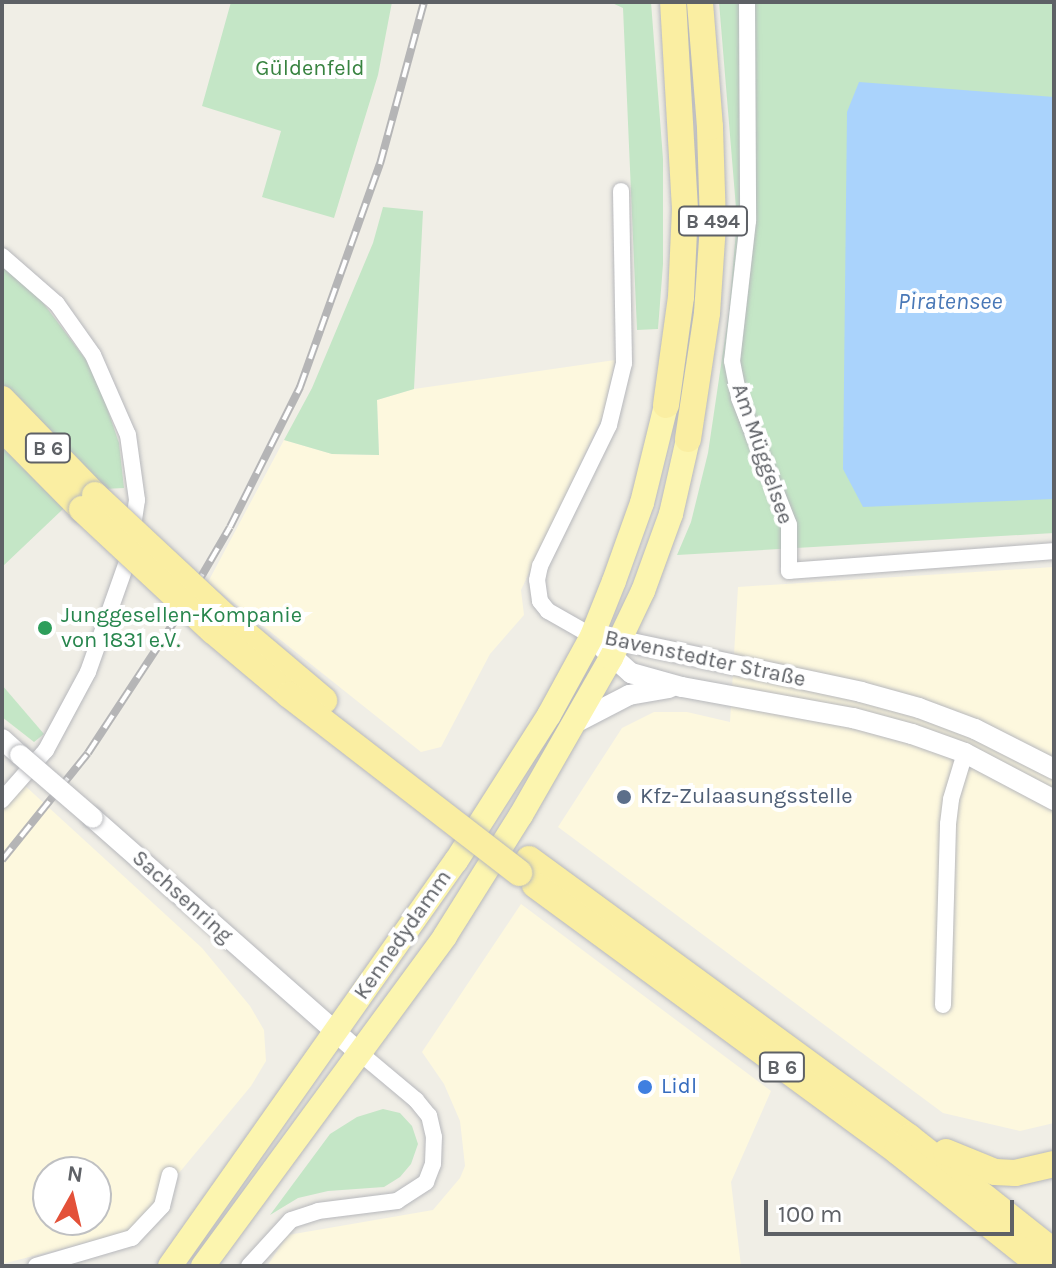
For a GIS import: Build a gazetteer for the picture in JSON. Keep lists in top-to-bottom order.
{
  "streets": {
    "highway": ["B 494", "B 6"],
    "main road": ["Kennedydamm"],
    "street": ["Am Müggelsee", "Bavenstedter Straße", "Sachsenring"]
  },
  "crossings": [
    ["B 494", "Bavenstedter Straße"],
    ["B 494", "Kennedydamm"],
    ["Bavenstedter Straße", "Kennedydamm"],
    ["Sachsenring", "Kennedydamm"]
  ],
  "water": ["Piratensee"],
  "parks": ["Güldenfeld"],
  "places": ["Junggesellen-Kompanie von 1831 e.V.", "Kfz-Zulaasungsstelle", "Lidl"],
  "scale_bar": "100 m",
  "north": "top"
}
